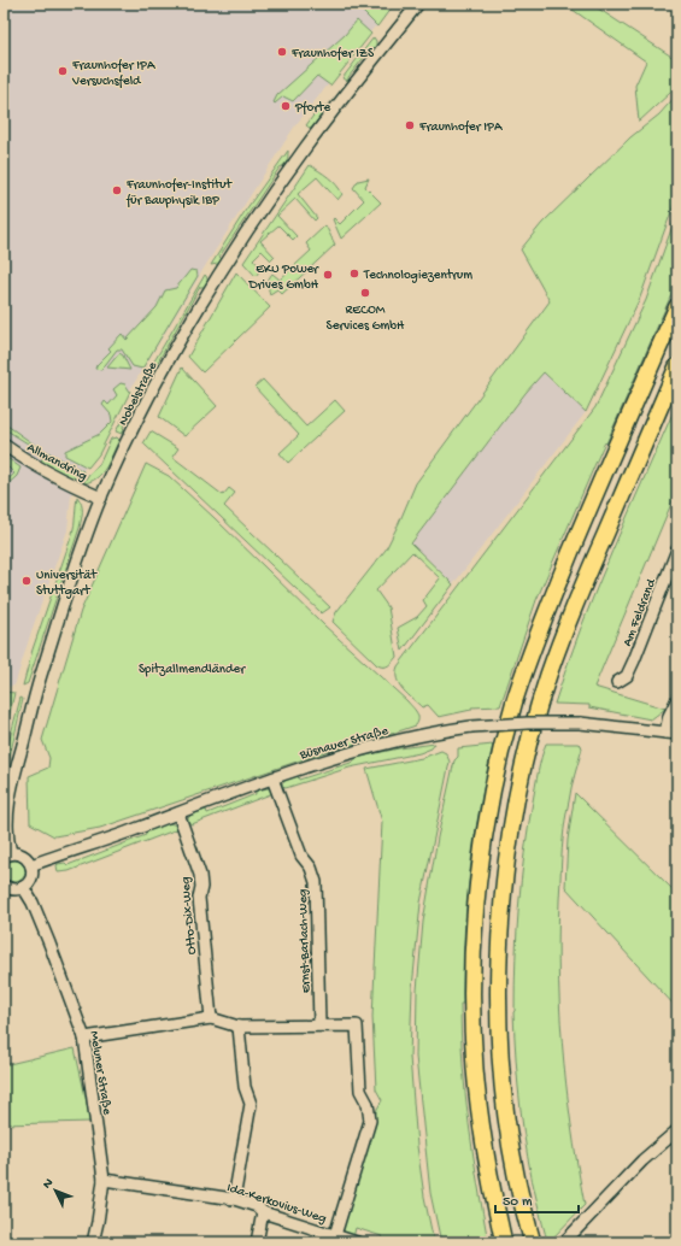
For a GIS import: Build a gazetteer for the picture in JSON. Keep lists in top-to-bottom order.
{
  "streets": {
    "street": [
      "Nobelstraße",
      "Allmandring",
      "Am Feldrand",
      "Büsnauer Straße",
      "Otto-Dix-Weg",
      "Ernst-Barlach-Weg",
      "Meluner Straße",
      "Ida-Kerkovius-Weg"
    ]
  },
  "crossings": [
    ["Nobelstraße", "Allmandring"],
    ["Büsnauer Straße", "Otto-Dix-Weg"],
    ["Büsnauer Straße", "Ernst-Barlach-Weg"],
    ["Meluner Straße", "Ida-Kerkovius-Weg"]
  ],
  "parks": ["Spitzallmendländer"],
  "places": [
    "Fraunhofer IZS",
    "Fraunhofer IPA Versuchsfeld",
    "Pforte",
    "Fraunhofer IPA",
    "Fraunhofer-Institut für Bauphysik IBP",
    "Technologiezentrum",
    "EKU Power Drives GmbH",
    "RECOM Services GmbH",
    "Universität Stuttgart"
  ],
  "scale_bar": "50 m",
  "north": "top left"
}
